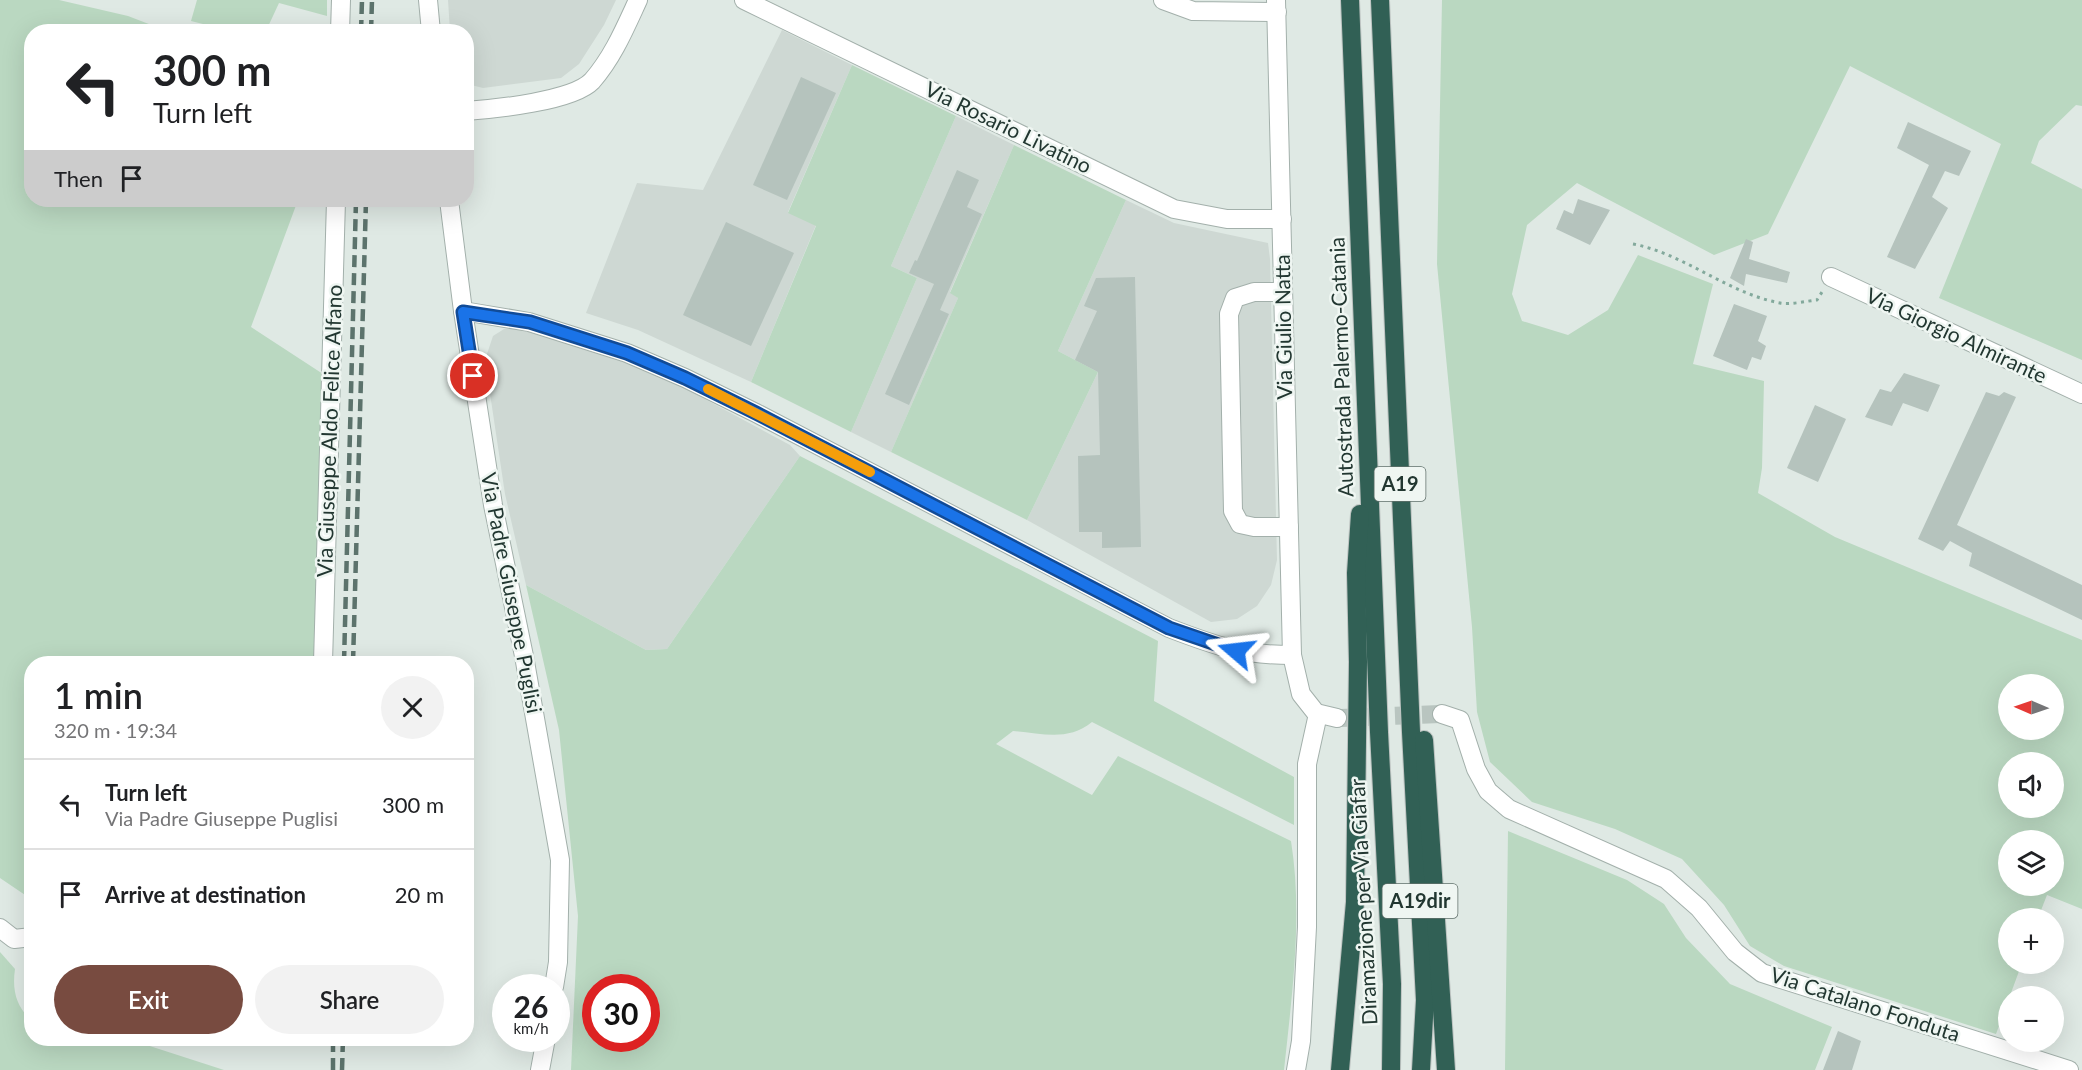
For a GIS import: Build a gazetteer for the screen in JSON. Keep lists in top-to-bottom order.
{
  "streets": {
    "highway": [
      "Autostrada Palermo-Catania",
      "A19",
      "A19dir",
      "Diramazione per Via Giafar"
    ],
    "street": [
      "Via Rosario Livatino",
      "Via Giulio Natta",
      "Via Giorgio Almirante",
      "Via Giuseppe Aldo Felice Alfano",
      "Via Padre Giuseppe Puglisi",
      "Via Catalano Fonduta"
    ]
  },
  "crossings": [
    ["Via Rosario Livatino", "Via Giulio Natta"],
    ["Autostrada Palermo-Catania", "Diramazione per Via Giafar"],
    ["A19", "A19dir"]
  ],
  "north": "left",
  "page": {
    "turn": ["300 m", "Turn left"],
    "then": "Then",
    "heading": ["1 min", "320 m · 19:34"],
    "map_buttons": ["+", "−"],
    "list": [
      {
        "name": "Turn left",
        "note": "Via Padre Giuseppe Puglisi",
        "value": "300 m"
      },
      {
        "name": "Arrive at destination",
        "value": "20 m"
      }
    ],
    "buttons": ["Exit", "Share"],
    "speed": "26 km/h",
    "limit": "30"
  }
}
